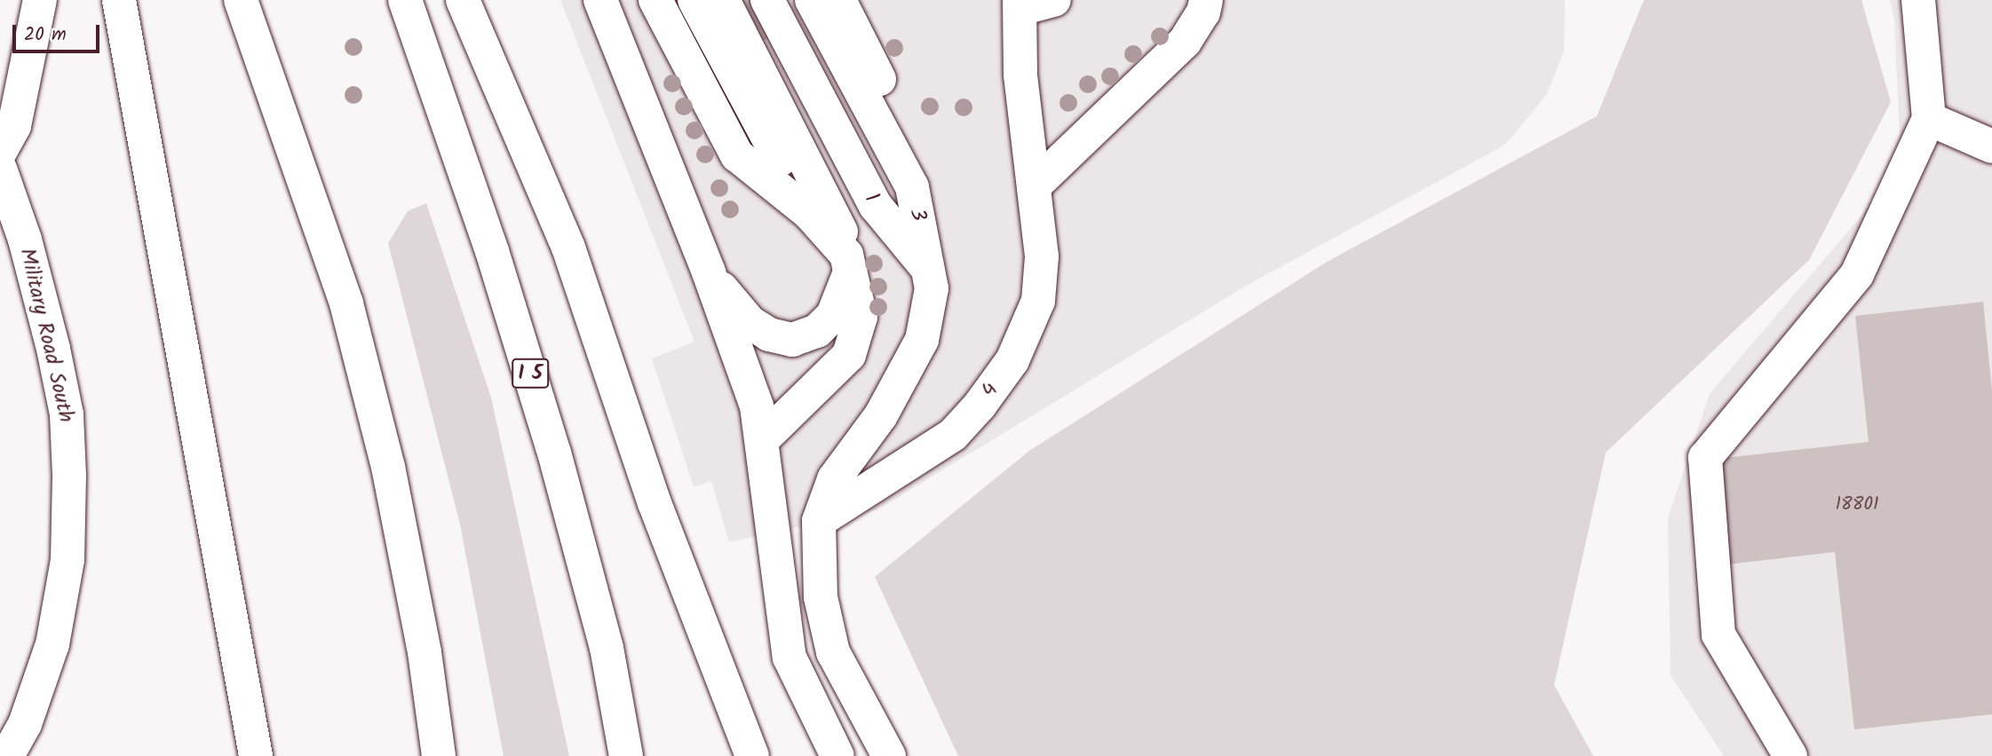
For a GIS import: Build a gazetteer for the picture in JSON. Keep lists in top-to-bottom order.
{
  "streets": {
    "main road": [
      "1",
      "3",
      "Military Road South",
      "I 5",
      "4"
    ]
  },
  "crossings": [
    ["1", "3"],
    ["3", "4"]
  ],
  "house_numbers": ["18801"],
  "scale_bar": "20 m"
}
